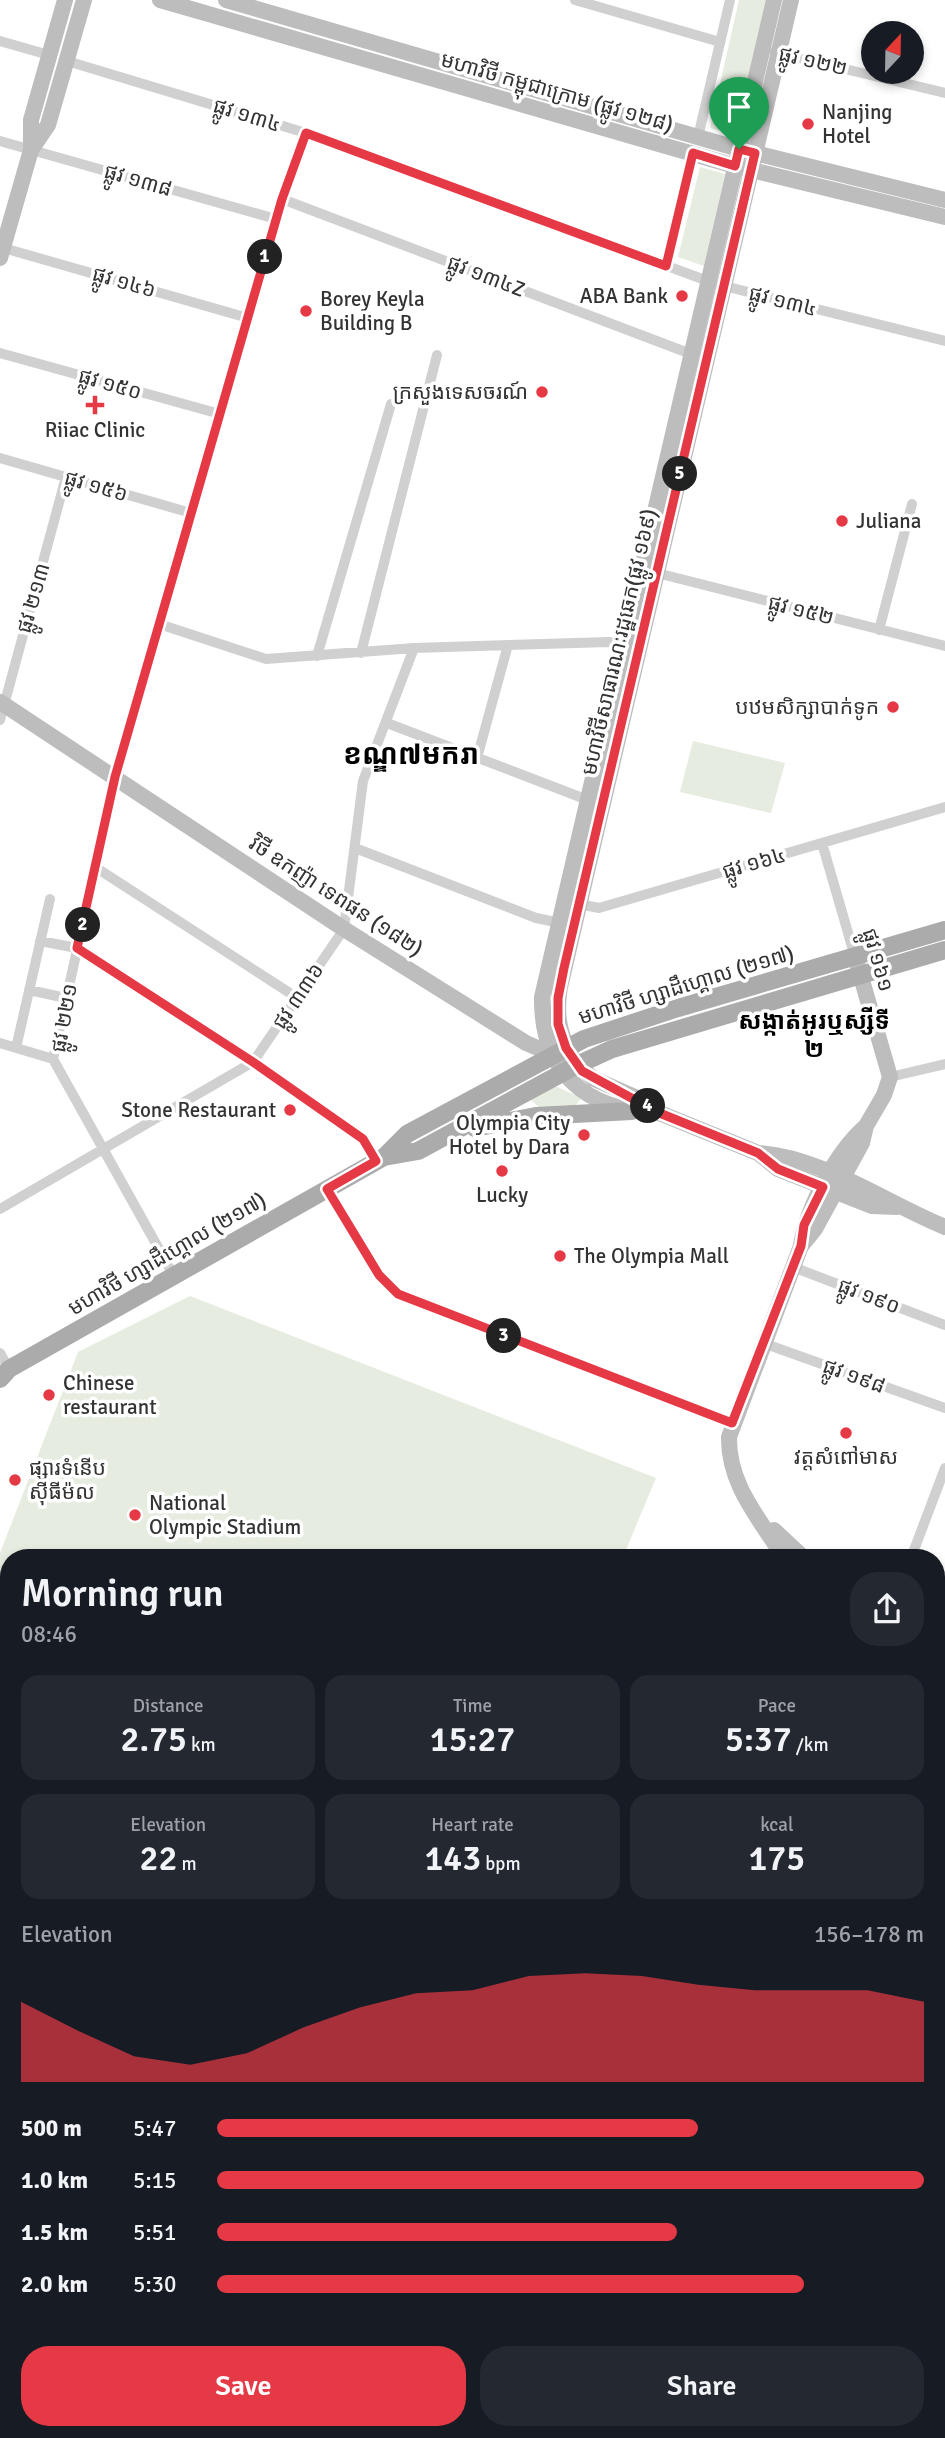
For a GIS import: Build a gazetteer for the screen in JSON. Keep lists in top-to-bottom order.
{
  "streets": {
    "main road": [
      "មហាវិថី កម្ពុជាក្រោម (ផ្លូវ ១២៨)",
      "មហាវិថីសាធារណៈរដ្ឋឆេក(ផ្លូវ ១៦៩)",
      "វិថី ឧកញ៉ា ទេពផន (១៨២)",
      "ផ្លូវ ១៦១",
      "មហាវិថី ហ្សាដឹហ្គោល (២១៧)"
    ],
    "street": [
      "ផ្លូវ ១២២",
      "ផ្លូវ ១៣៤",
      "ផ្លូវ ១៣៨",
      "ផ្លូវ ១៣៤Z",
      "ផ្លូវ ១៤៦",
      "ផ្លូវ ១៥០",
      "ផ្លូវ ១៥៦",
      "ផ្លូវ ២១៣",
      "ផ្លូវ ១៥២",
      "ផ្លូវ ១៦៤",
      "ផ្លូវ ៣៣៦",
      "ផ្លូវ ២២១",
      "ផ្លូវ ១៩០",
      "ផ្លូវ ១៩៨"
    ]
  },
  "crossings": [
    ["មហាវិថី កម្ពុជាក្រោម (ផ្លូវ ១២៨)", "មហាវិថីសាធារណៈរដ្ឋឆេក(ផ្លូវ ១៦៩)"],
    ["ផ្លូវ ១៣៤", "មហាវិថីសាធារណៈរដ្ឋឆេក(ផ្លូវ ១៦៩)"],
    ["ផ្លូវ ១៣៤", "ផ្លូវ ២២១"],
    ["ផ្លូវ ១៣៨", "ផ្លូវ ២២១"],
    ["ផ្លូវ ១៣៤Z", "មហាវិថីសាធារណៈរដ្ឋឆេក(ផ្លូវ ១៦៩)"],
    ["ផ្លូវ ១៣៤Z", "ផ្លូវ ២២១"],
    ["ផ្លូវ ១៤៦", "ផ្លូវ ២២១"],
    ["ផ្លូវ ១៥០", "ផ្លូវ ២២១"],
    ["ផ្លូវ ១៥៦", "ផ្លូវ ២១៣"],
    ["ផ្លូវ ១៥៦", "ផ្លូវ ២២១"],
    ["ផ្លូវ ២១៣", "វិថី ឧកញ៉ា ទេពផន (១៨២)"],
    ["ផ្លូវ ១៥២", "មហាវិថីសាធារណៈរដ្ឋឆេក(ផ្លូវ ១៦៩)"],
    ["មហាវិថីសាធារណៈរដ្ឋឆេក(ផ្លូវ ១៦៩)", "ផ្លូវ ១៦៤"],
    ["មហាវិថីសាធារណៈរដ្ឋឆេក(ផ្លូវ ១៦៩)", "វិថី ឧកញ៉ា ទេពផន (១៨២)"],
    ["មហាវិថីសាធារណៈរដ្ឋឆេក(ផ្លូវ ១៦៩)", "មហាវិថី ហ្សាដឹហ្គោល (២១៧)"],
    ["ផ្លូវ ១៦៤", "ផ្លូវ ១៦១"],
    ["វិថី ឧកញ៉ា ទេពផន (១៨២)", "មហាវិថី ហ្សាដឹហ្គោល (២១៧)"],
    ["វិថី ឧកញ៉ា ទេពផន (១៨២)", "ផ្លូវ ៣៣៦"],
    ["វិថី ឧកញ៉ា ទេពផន (១៨២)", "ផ្លូវ ២២១"],
    ["ផ្លូវ ១៦១", "មហាវិថី ហ្សាដឹហ្គោល (២១៧)"],
    ["មហាវិថី ហ្សាដឹហ្គោល (២១៧)", "ផ្លូវ ២២១"],
    ["ផ្លូវ ៣៣៦", "ផ្លូវ ២២១"]
  ],
  "districts": ["ខណ្ឌ៧មករា", "សង្កាត់អូរឬស្សីទី ២"],
  "places": {
    "other": [
      "Nanjing Hotel",
      "ABA Bank",
      "Borey Keyla Building B",
      "ក្រសួងទេសចរណ៍",
      "Juliana",
      "បឋមសិក្សាបាក់ទូក",
      "Stone Restaurant",
      "Olympia City Hotel by Dara",
      "Lucky",
      "The Olympia Mall",
      "Chinese restaurant",
      "វត្តសំពៅមាស",
      "ផ្សារទំនើប ស៊ីធីម៉ល",
      "National Olympic Stadium"
    ],
    "health": ["Riiac Clinic"]
  },
  "north": "top",
  "page": {
    "pins": [
      "1",
      "5",
      "2",
      "4",
      "3"
    ],
    "heading": ["Morning run", "08:46"],
    "stats": [
      ["Distance", "2.75 km"],
      ["Time", "15:27"],
      ["Pace", "5:37 /km"],
      ["Elevation", "22 m"],
      ["Heart rate", "143 bpm"],
      ["kcal", "175"]
    ],
    "chart": ["Elevation", "156–178 m"],
    "list": [
      {
        "name": "500 m",
        "note": "5:47"
      },
      {
        "name": "1.0 km",
        "note": "5:15"
      },
      {
        "name": "1.5 km",
        "note": "5:51"
      },
      {
        "name": "2.0 km",
        "note": "5:30"
      }
    ],
    "buttons": ["Save", "Share"]
  }
}
